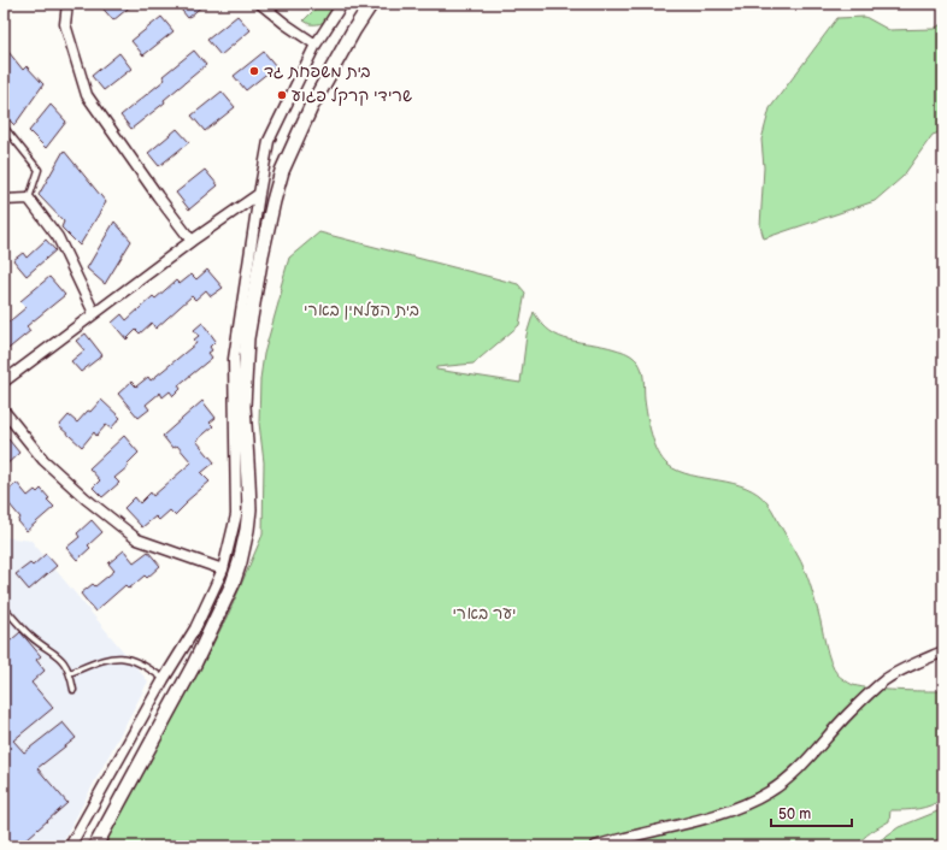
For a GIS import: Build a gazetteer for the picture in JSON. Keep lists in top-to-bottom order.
{
  "parks": ["בית העלמין בארי", "יער בארי"],
  "places": ["בית משפחת גד", "שרידי קרקל פגוע"],
  "scale_bar": "50 m"
}
